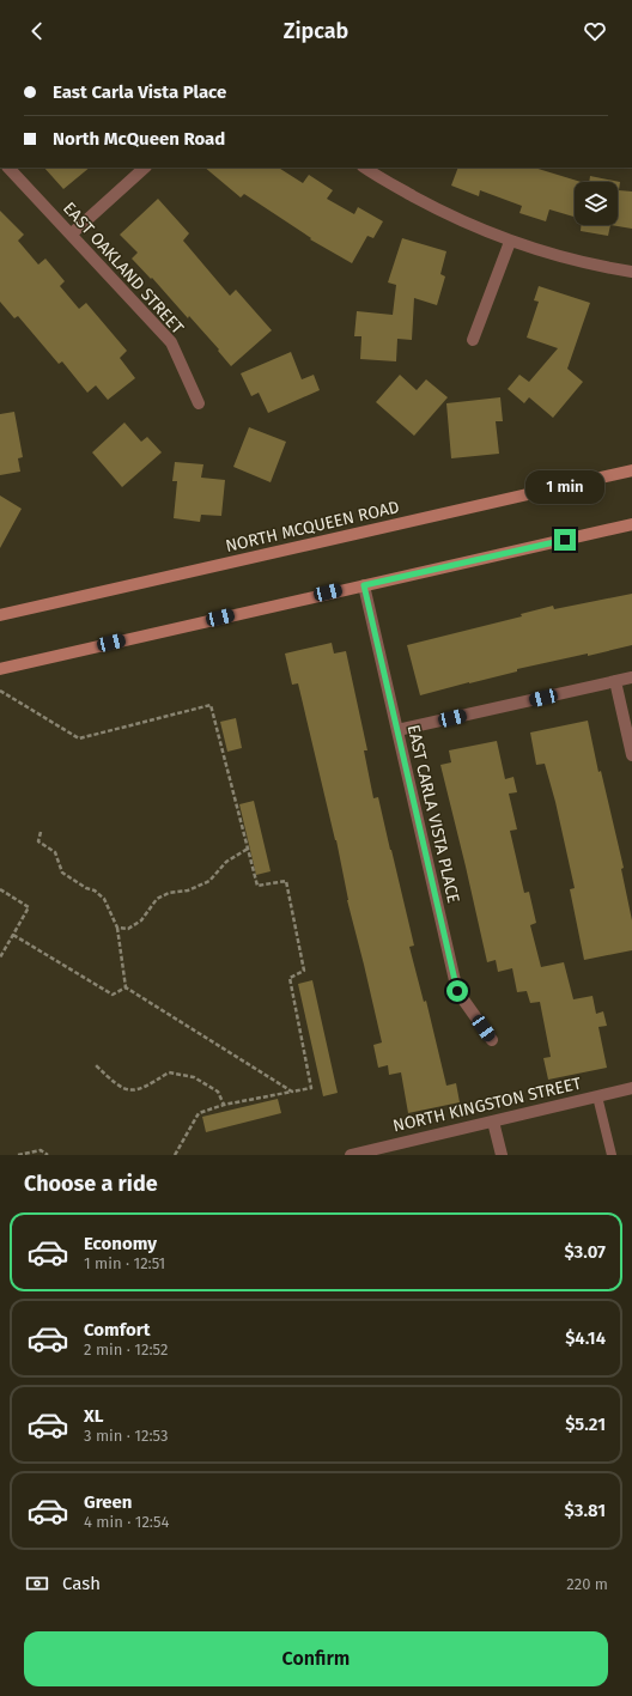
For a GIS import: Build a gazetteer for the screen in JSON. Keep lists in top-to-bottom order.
{
  "streets": {
    "main road": ["NORTH MCQUEEN ROAD"],
    "street": ["EAST OAKLAND STREET", "EAST CARLA VISTA PLACE", "NORTH KINGSTON STREET"]
  },
  "page": {
    "header": "Zipcab",
    "banner": ["East Carla Vista Place", "North McQueen Road"],
    "bubble": "1 min",
    "heading": "Choose a ride",
    "list": [
      {
        "name": "Economy",
        "note": "1 min · 12:51",
        "value": "$3.07"
      },
      {
        "name": "Comfort",
        "note": "2 min · 12:52",
        "value": "$4.14"
      },
      {
        "name": "XL",
        "note": "3 min · 12:53",
        "value": "$5.21"
      },
      {
        "name": "Green",
        "note": "4 min · 12:54",
        "value": "$3.81"
      }
    ],
    "pay": ["Cash", "220 m"],
    "buttons": "Confirm"
  }
}
